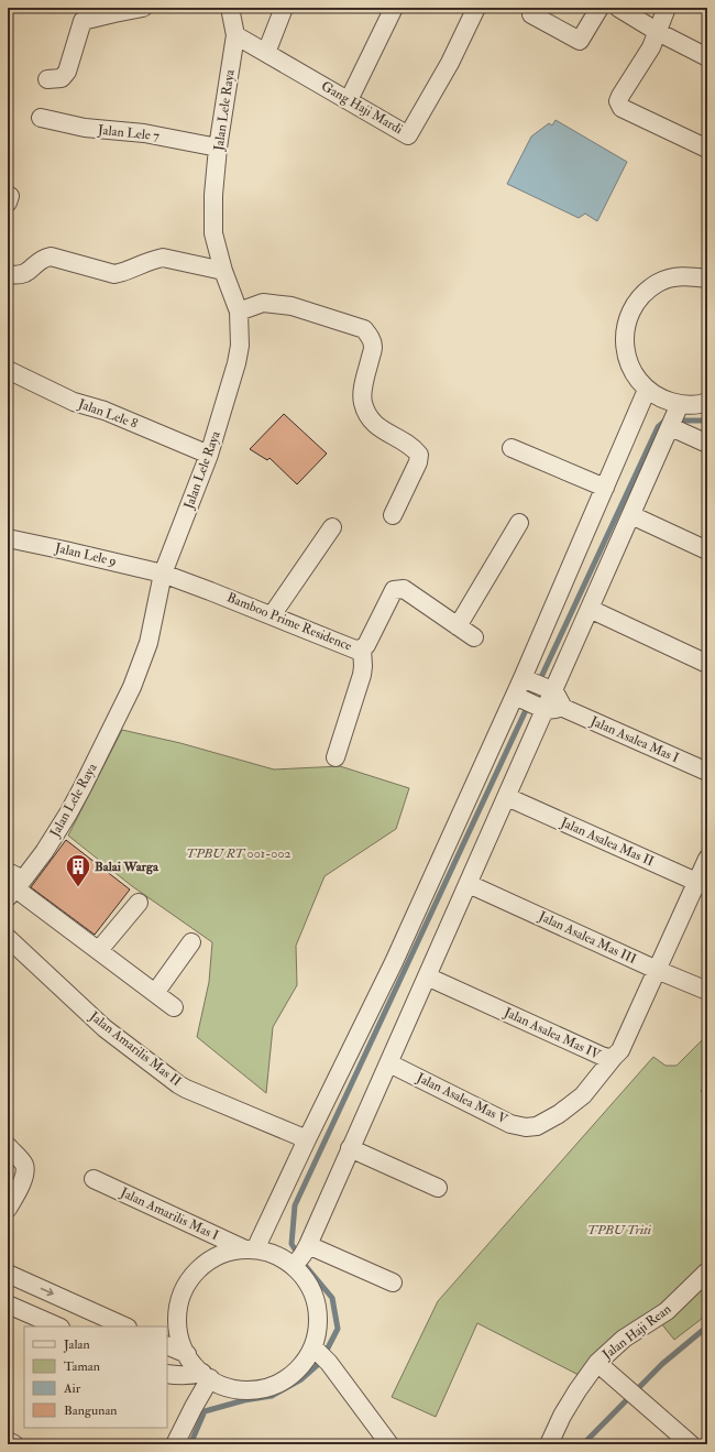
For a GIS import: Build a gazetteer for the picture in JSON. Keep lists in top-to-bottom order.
{
  "streets": {
    "street": [
      "Gang Haji Mardi",
      "Jalan Lele Raya",
      "Jalan Lele 7",
      "Jalan Lele 8",
      "Jalan Lele 9",
      "Bamboo Prime Residence",
      "Jalan Asalea Mas I",
      "Jalan Asalea Mas II",
      "Jalan Asalea Mas III",
      "Jalan Asalea Mas IV",
      "Jalan Amarilis Mas II",
      "Jalan Asalea Mas V",
      "Jalan Amarilis Mas I",
      "Jalan Haji Rean"
    ]
  },
  "crossings": [
    ["Gang Haji Mardi", "Jalan Lele Raya"],
    ["Jalan Lele Raya", "Jalan Lele 7"],
    ["Jalan Lele Raya", "Jalan Lele 8"],
    ["Jalan Lele Raya", "Jalan Lele 9"],
    ["Jalan Lele Raya", "Bamboo Prime Residence"],
    ["Jalan Lele 9", "Bamboo Prime Residence"],
    ["Jalan Asalea Mas II", "Jalan Asalea Mas IV"],
    ["Jalan Asalea Mas III", "Jalan Asalea Mas IV"],
    ["Jalan Asalea Mas IV", "Jalan Asalea Mas V"]
  ],
  "parks": ["TPBU RT 001-002", "TPBU Triti"],
  "places": {
    "building": ["Balai Warga"]
  },
  "legend": [
    "Jalan",
    "Taman",
    "Air",
    "Bangunan"
  ]
}
